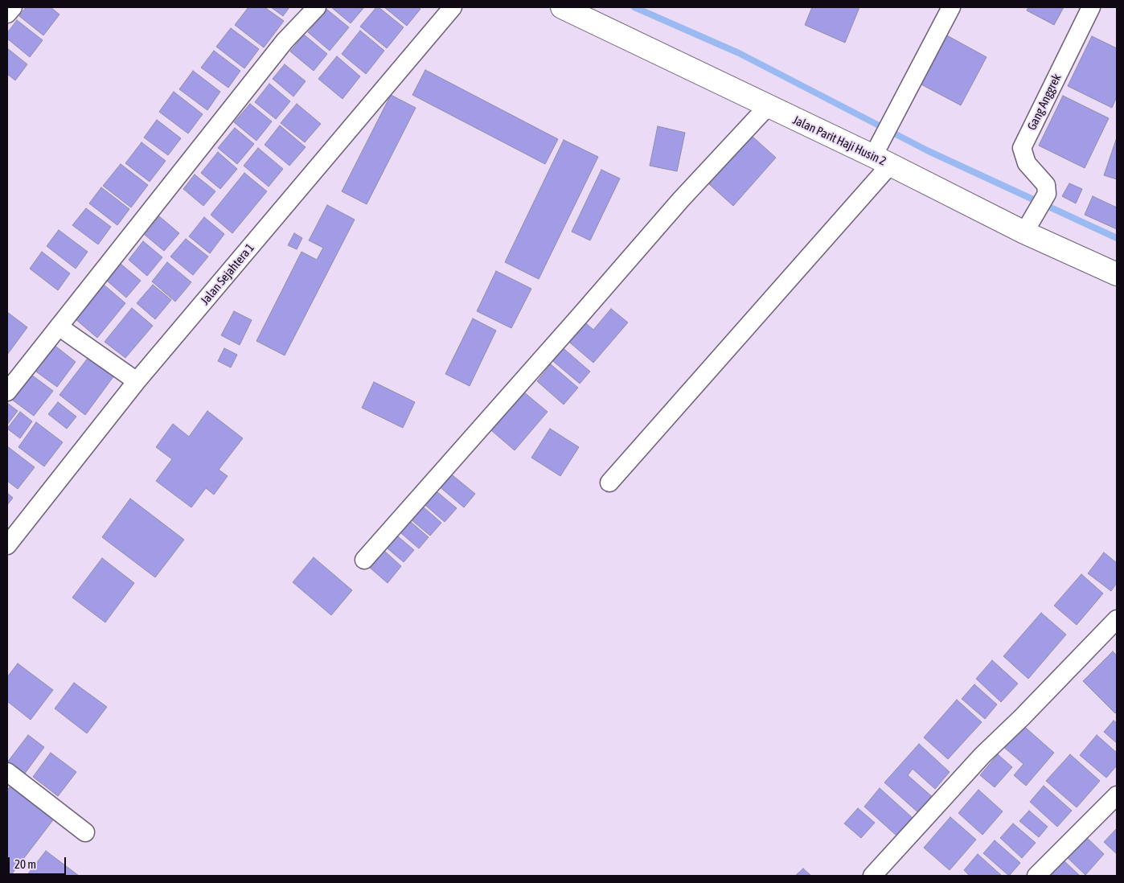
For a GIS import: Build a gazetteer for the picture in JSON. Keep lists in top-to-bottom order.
{
  "streets": {
    "street": ["Gang Anggrek", "Jalan Parit Haji Husin 2", "Jalan Sejahtera 1"]
  },
  "crossings": [
    ["Gang Anggrek", "Jalan Parit Haji Husin 2"]
  ],
  "scale_bar": "20 m"
}
